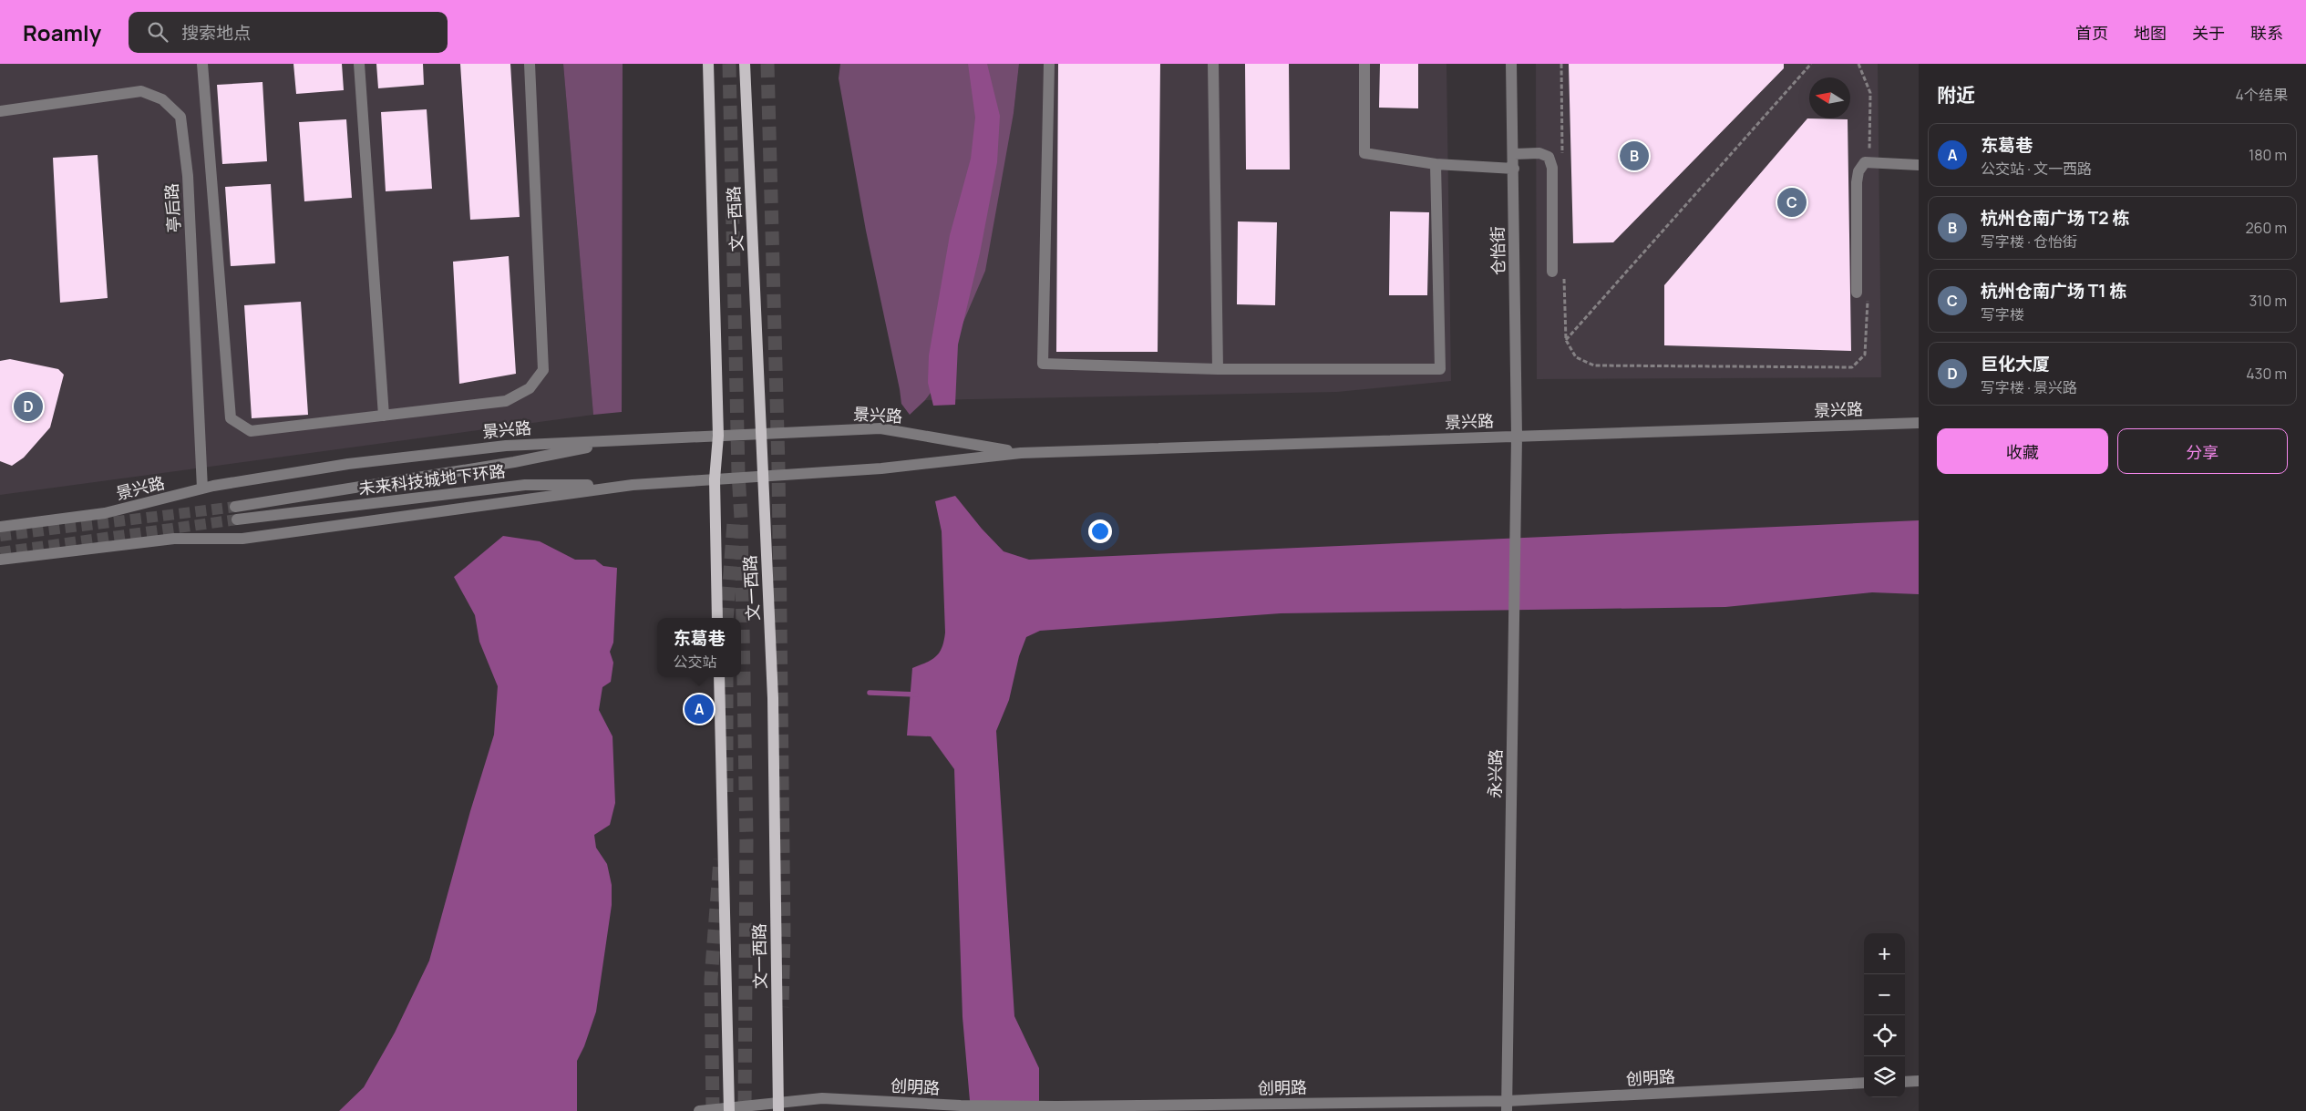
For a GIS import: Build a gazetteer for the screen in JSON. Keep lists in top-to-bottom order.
{
  "streets": {
    "main road": ["文一西路"],
    "street": [
      "亭后路",
      "仓怡街",
      "景兴路",
      "未来科技城地下环路",
      "永兴路",
      "创明路"
    ]
  },
  "crossings": [
    ["亭后路", "景兴路"],
    ["文一西路", "景兴路"],
    ["文一西路", "创明路"],
    ["仓怡街", "景兴路"],
    ["仓怡街", "永兴路"],
    ["景兴路", "未来科技城地下环路"],
    ["景兴路", "永兴路"],
    ["永兴路", "创明路"]
  ],
  "north": "left",
  "page": {
    "header": "Roamly",
    "search": "搜索地点",
    "nav": [
      "首页",
      "地图",
      "关于",
      "联系"
    ],
    "heading": ["附近", "4个结果"],
    "list": [
      {
        "mark": "A",
        "name": "东葛巷",
        "note": "公交站 · 文一西路",
        "value": "180 m"
      },
      {
        "mark": "B",
        "name": "杭州仓南广场 T2 栋",
        "note": "写字楼 · 仓怡街",
        "value": "260 m"
      },
      {
        "mark": "C",
        "name": "杭州仓南广场 T1 栋",
        "note": "写字楼",
        "value": "310 m"
      },
      {
        "mark": "D",
        "name": "巨化大厦",
        "note": "写字楼 · 景兴路",
        "value": "430 m"
      }
    ],
    "pins": [
      "B",
      "C",
      "D",
      "A"
    ],
    "buttons": ["收藏", "分享"],
    "popup": ["东葛巷", "公交站"],
    "map_buttons": ["+", "−"]
  }
}
